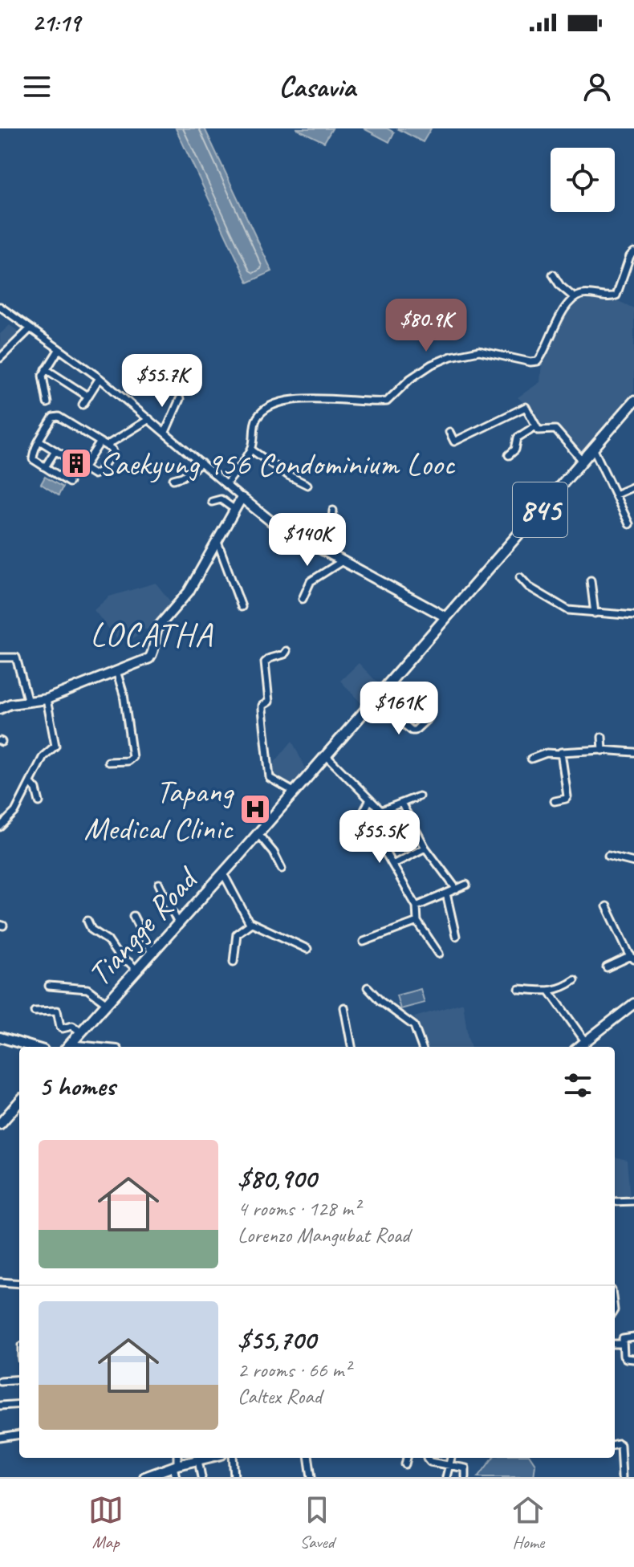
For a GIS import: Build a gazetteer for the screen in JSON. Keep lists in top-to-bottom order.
{
  "streets": {
    "main road": ["845", "Tiangge Road"]
  },
  "districts": ["LOCATHA"],
  "places": {
    "building": ["Saekyung 956 Condominium Looc"],
    "hospital": ["Tapang Medical Clinic"]
  },
  "page": {
    "status": "21:19",
    "header": "Casavia",
    "price": [
      "$80.9K",
      "$55.7K",
      "$140K",
      "$161K",
      "$55.5K"
    ],
    "heading": "5 homes",
    "list": [
      {
        "name": "$80,900",
        "note": "4 rooms · 128 m² · Lorenzo Mangubat Road"
      },
      {
        "name": "$55,700",
        "note": "2 rooms · 66 m² · Caltex Road"
      }
    ],
    "tabs": ["Map", "Saved", "Home"]
  }
}
